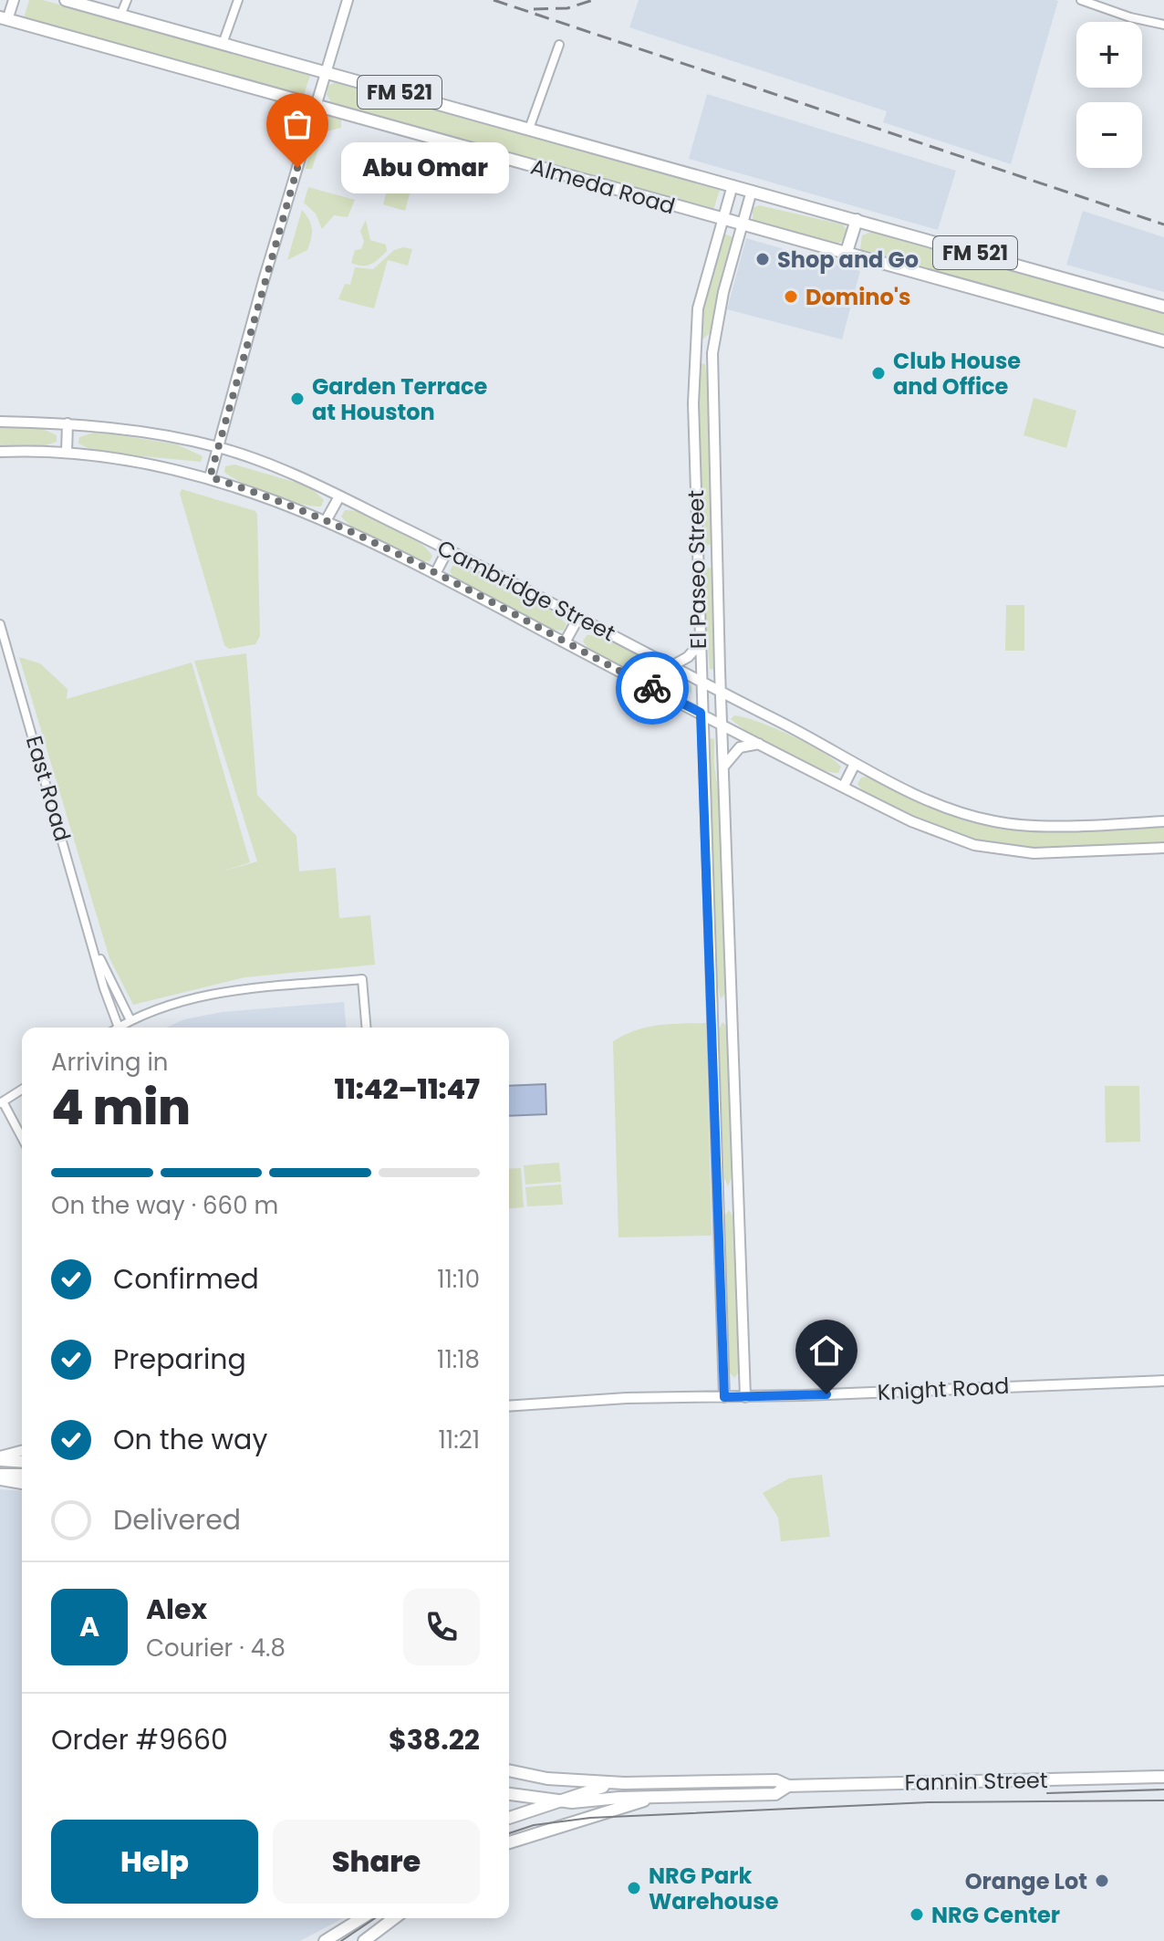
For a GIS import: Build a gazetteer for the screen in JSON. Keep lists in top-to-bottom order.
{
  "streets": {
    "main road": ["FM 521", "Almeda Road", "Fannin Street"],
    "street": [
      "El Paseo Street",
      "Cambridge Street",
      "East Road",
      "Knight Road"
    ]
  },
  "crossings": [
    ["Almeda Road", "El Paseo Street"],
    ["El Paseo Street", "Cambridge Street"],
    ["El Paseo Street", "Knight Road"]
  ],
  "places": [
    "Abu Omar",
    "Shop and Go",
    "Domino's",
    "Club House and Office",
    "Garden Terrace at Houston",
    "Orange Lot",
    "NRG Park Warehouse",
    "NRG Center"
  ],
  "page": {
    "map_buttons": ["+", "−"],
    "bubble": "Abu Omar",
    "heading": ["4 min", "Arriving in", "11:42–11:47"],
    "panel": [
      "Alex",
      "Courier · 4.8",
      "Order #9660",
      "$38.22"
    ],
    "bar": "On the way · 660 m",
    "list": [
      ["Confirmed", "11:10"],
      ["Preparing", "11:18"],
      ["On the way", "11:21"],
      "Delivered"
    ],
    "round": "A",
    "buttons": ["Help", "Share"]
  }
}
